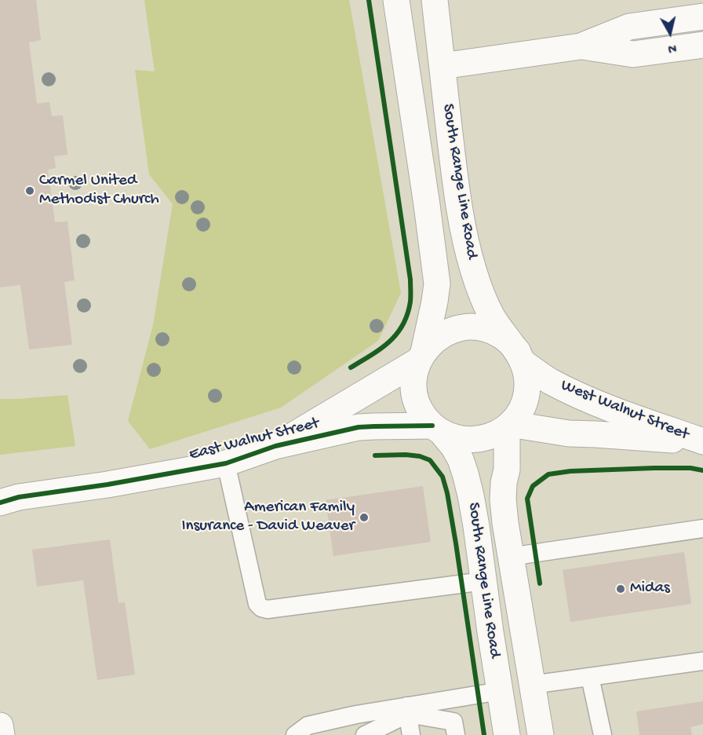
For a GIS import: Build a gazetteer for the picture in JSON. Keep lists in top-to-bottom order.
{
  "streets": {
    "main road": ["South Range Line Road", "West Walnut Street", "East Walnut Street"]
  },
  "crossings": [
    ["South Range Line Road", "West Walnut Street"],
    ["South Range Line Road", "East Walnut Street"],
    ["West Walnut Street", "East Walnut Street"]
  ],
  "places": ["Carmel United Methodist Church", "American Family Insurance - David Weaver", "Midas"],
  "north": "bottom"
}
